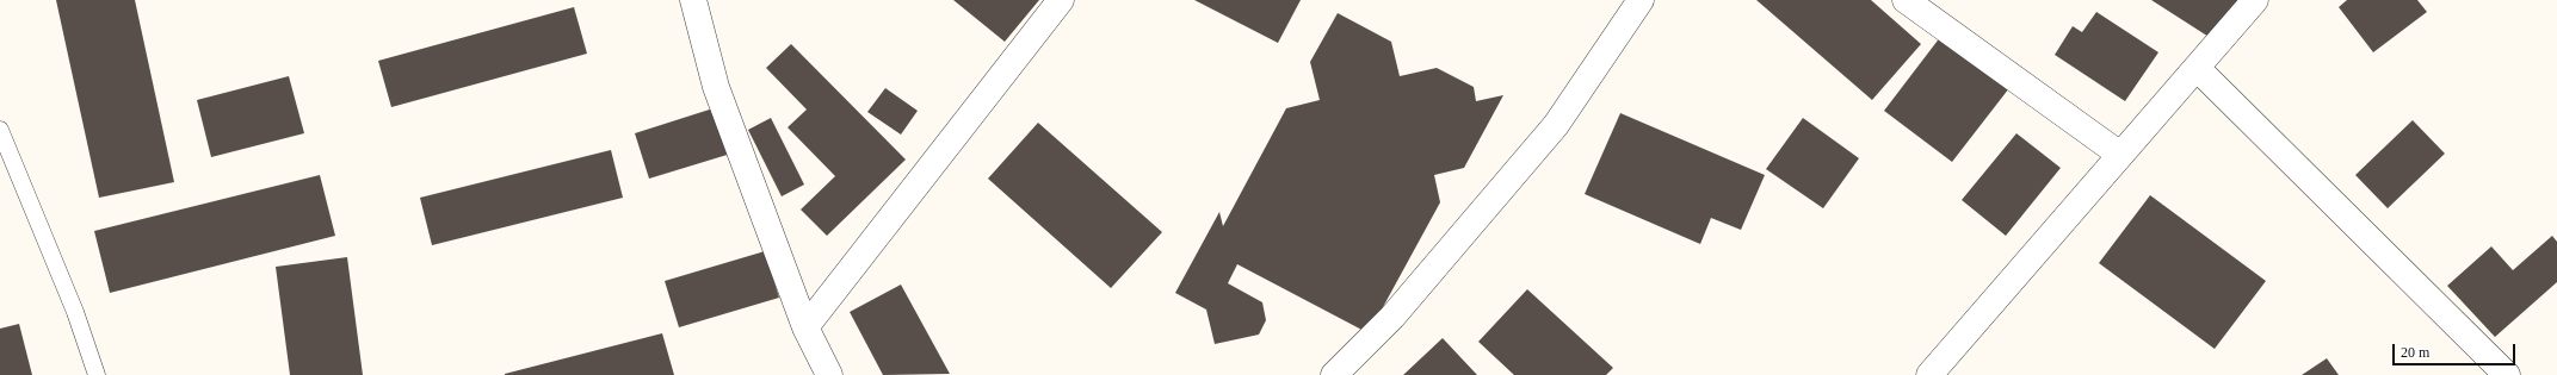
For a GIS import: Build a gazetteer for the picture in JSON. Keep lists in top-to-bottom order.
{
  "scale_bar": "20 m"
}
